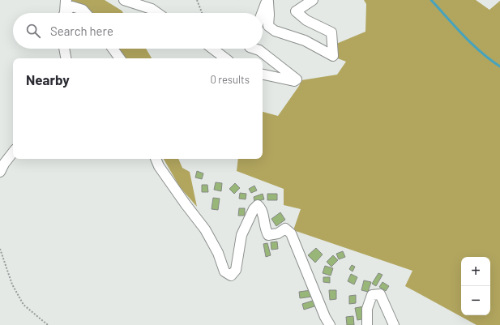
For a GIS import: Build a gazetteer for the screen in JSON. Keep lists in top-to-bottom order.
{
  "page": {
    "search": "Search here",
    "heading": ["Nearby", "0 results"],
    "map_buttons": ["+", "−"]
  }
}
